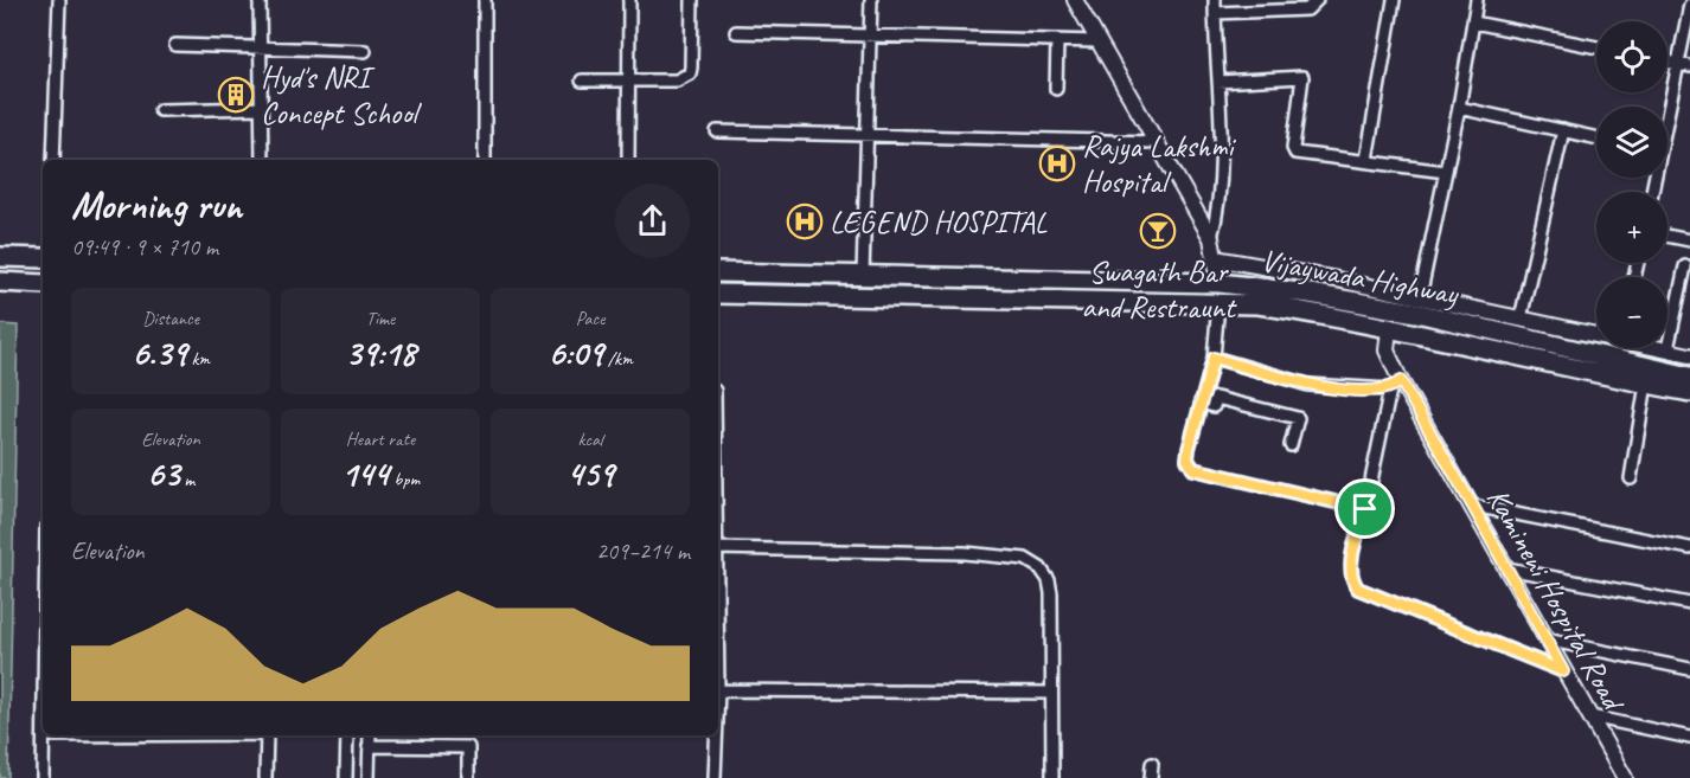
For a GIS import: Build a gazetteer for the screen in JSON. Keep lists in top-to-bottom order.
{
  "streets": {
    "highway": ["Vijaywada Highway"],
    "street": ["Kamineni Hospital Road"]
  },
  "crossings": [
    ["Vijaywada Highway", "Kamineni Hospital Road"]
  ],
  "places": {
    "building": ["Hyd's NRI Concept School"],
    "hospital": ["Rajya Lakshmi Hospital", "LEGEND HOSPITAL"],
    "bar": ["Swagath Bar and Restraunt"]
  },
  "page": {
    "map_buttons": ["+", "−"],
    "heading": ["Morning run", "09:49 · 9 × 710 m"],
    "stats": [
      ["Distance", "6.39 km"],
      ["Time", "39:18"],
      ["Pace", "6:09 /km"],
      ["Elevation", "63 m"],
      ["Heart rate", "144 bpm"],
      ["kcal", "459"]
    ],
    "chart": ["Elevation", "209–214 m"]
  }
}
